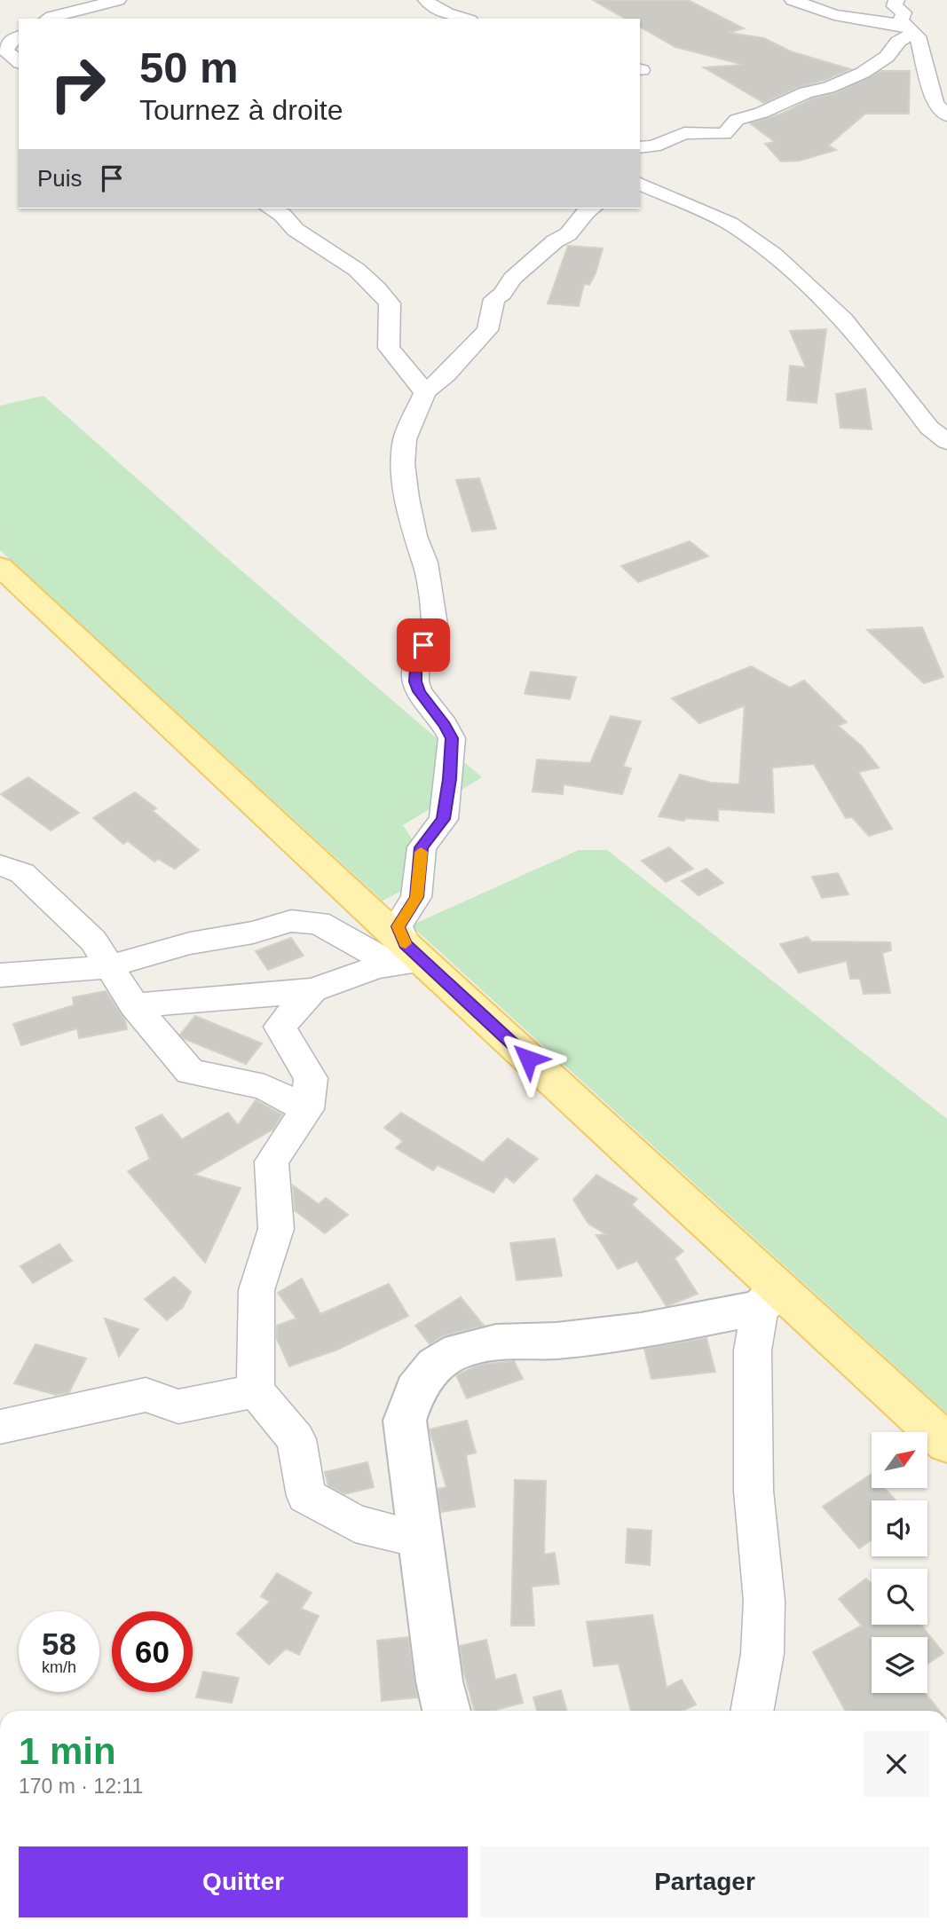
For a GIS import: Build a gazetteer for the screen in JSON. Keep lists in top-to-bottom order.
{
  "north": "top right",
  "page": {
    "turn": ["50 m", "Tournez à droite"],
    "then": "Puis",
    "speed": "58 km/h",
    "limit": "60",
    "heading": ["1 min", "170 m · 12:11"],
    "buttons": ["Quitter", "Partager"]
  }
}
